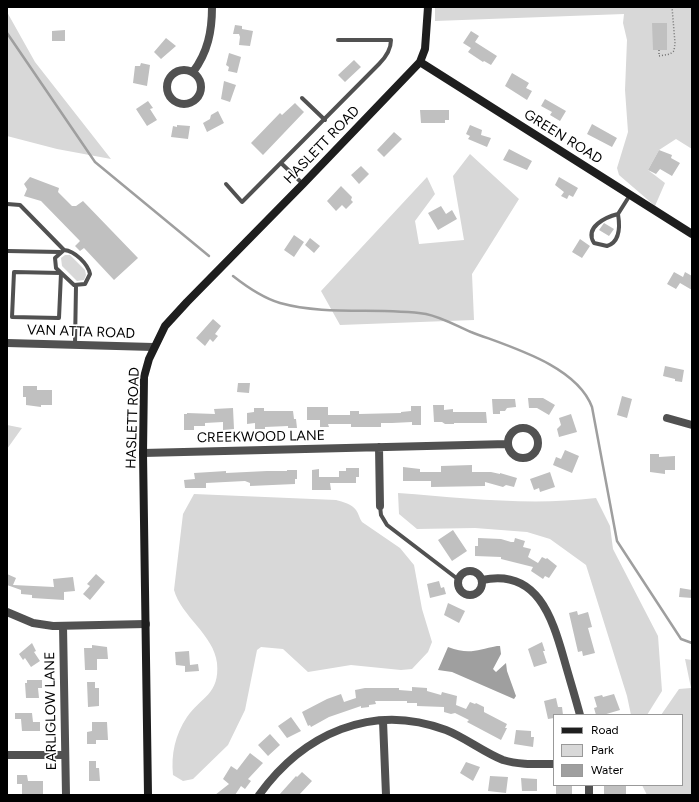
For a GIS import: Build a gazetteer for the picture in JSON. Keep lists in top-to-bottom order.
{
  "streets": {
    "street": [
      "GREEN ROAD",
      "HASLETT ROAD",
      "VAN ATTA ROAD",
      "CREEKWOOD LANE",
      "EARLIGLOW LANE"
    ]
  },
  "crossings": [
    ["GREEN ROAD", "HASLETT ROAD"],
    ["HASLETT ROAD", "VAN ATTA ROAD"],
    ["HASLETT ROAD", "CREEKWOOD LANE"]
  ],
  "legend": ["Road", "Park", "Water"]
}
